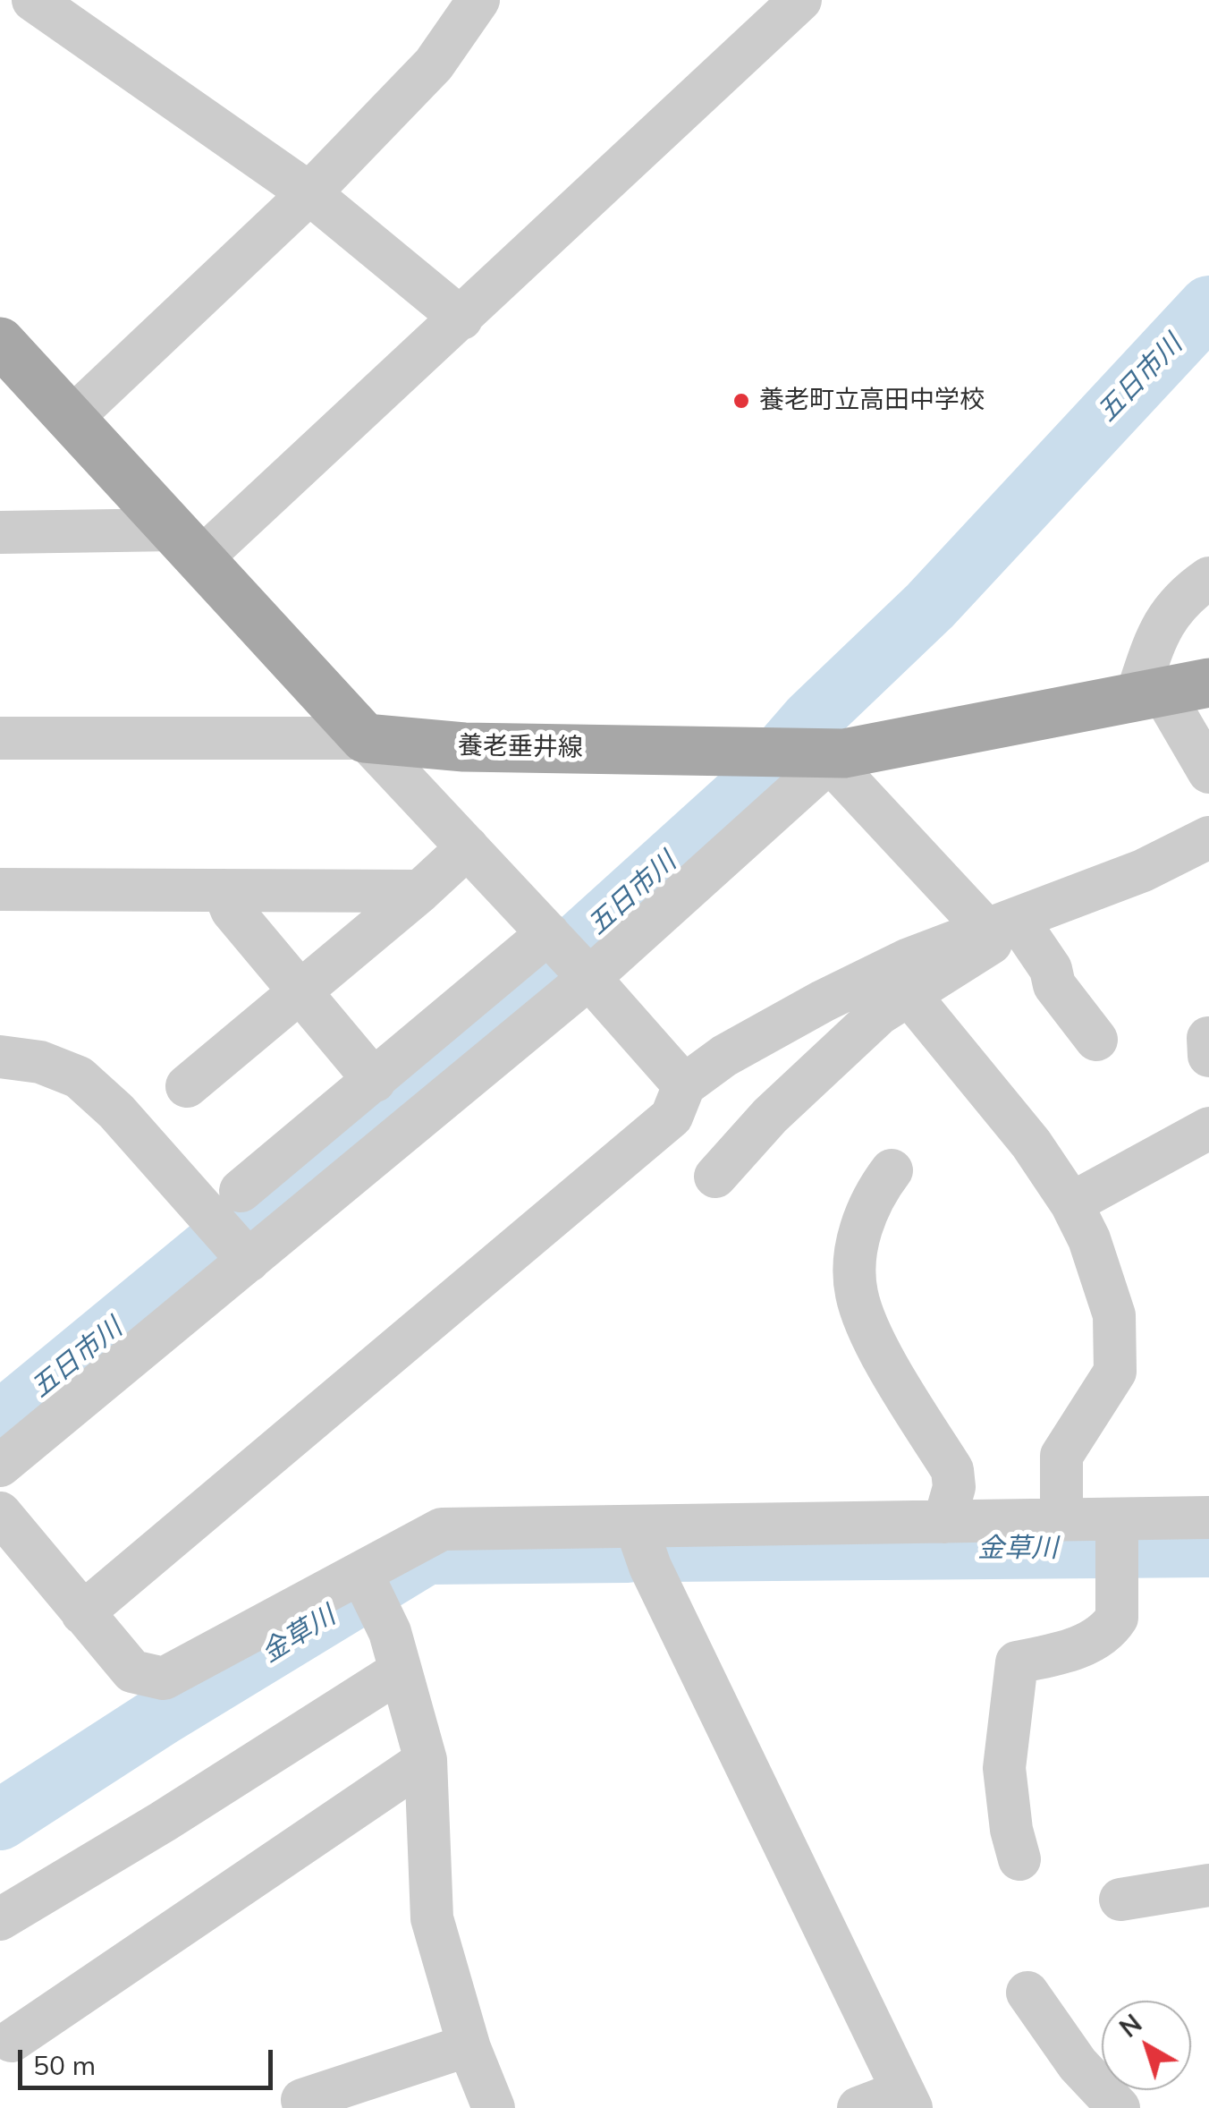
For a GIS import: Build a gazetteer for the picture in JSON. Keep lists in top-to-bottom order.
{
  "streets": {
    "main road": ["養老垂井線"]
  },
  "water": ["五日市川", "金草川"],
  "places": ["養老町立高田中学校"],
  "scale_bar": "50 m",
  "north": "top left"
}
